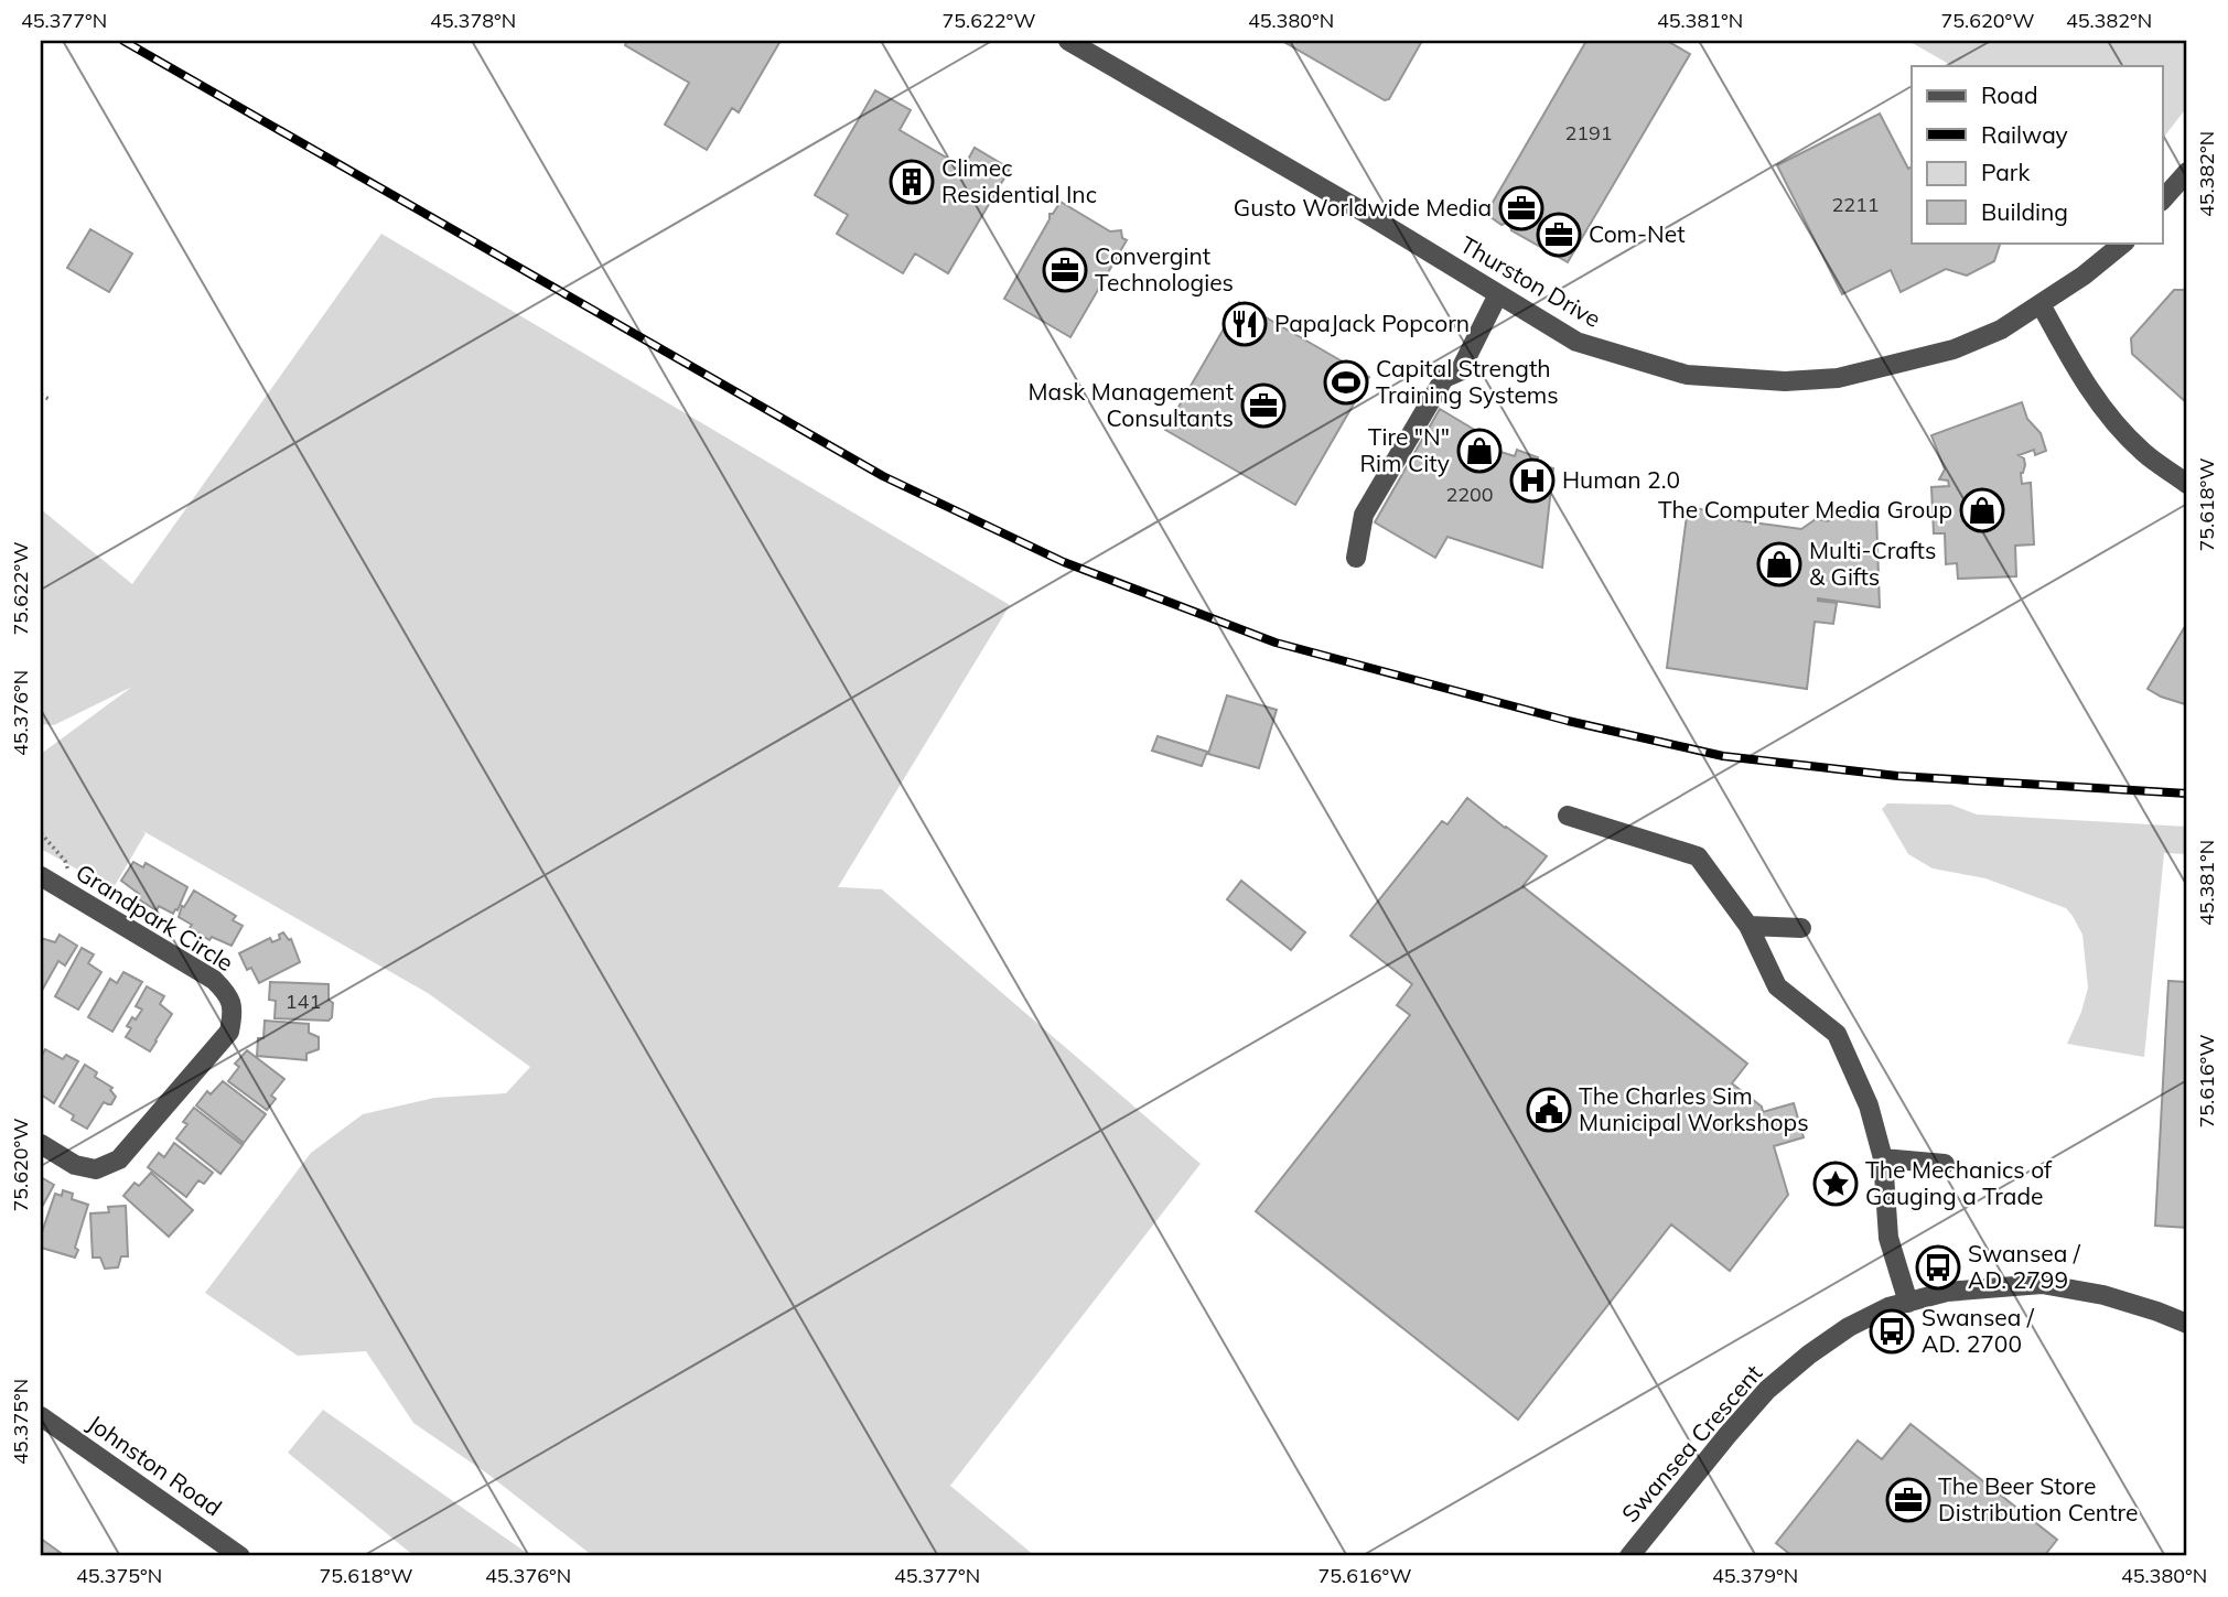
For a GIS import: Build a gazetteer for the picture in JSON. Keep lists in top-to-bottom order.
{
  "streets": {
    "street": [
      "Thurston Drive",
      "Grandpark Circle",
      "Swansea Crescent",
      "Johnston Road"
    ]
  },
  "places": {
    "building": ["Climec Residential Inc"],
    "office": [
      "Gusto Worldwide Media",
      "Com-Net",
      "Convergint Technologies",
      "Mask Management Consultants",
      "The Beer Store Distribution Centre"
    ],
    "restaurant": ["PapaJack Popcorn"],
    "sports": ["Capital Strength Training Systems"],
    "shop": ["Tire \"N\" Rim City", "The Computer Media Group", "Multi-Crafts & Gifts"],
    "hospital": ["Human 2.0"],
    "public building": ["The Charles Sim Municipal Workshops"],
    "place": ["The Mechanics of Gauging a Trade"],
    "bus stop": ["Swansea / AD. 2799", "Swansea / AD. 2700"]
  },
  "house_numbers": [
    "2191",
    "2211",
    "2200",
    "141"
  ],
  "legend": [
    "Road",
    "Railway",
    "Park",
    "Building"
  ],
  "coordinates": [
    "45.377°N",
    "45.378°N",
    "75.622°W",
    "45.380°N",
    "45.381°N",
    "75.620°W",
    "45.382°N",
    "75.618°W",
    "45.376°N",
    "75.616°W",
    "45.375°N",
    "45.379°N"
  ]
}
